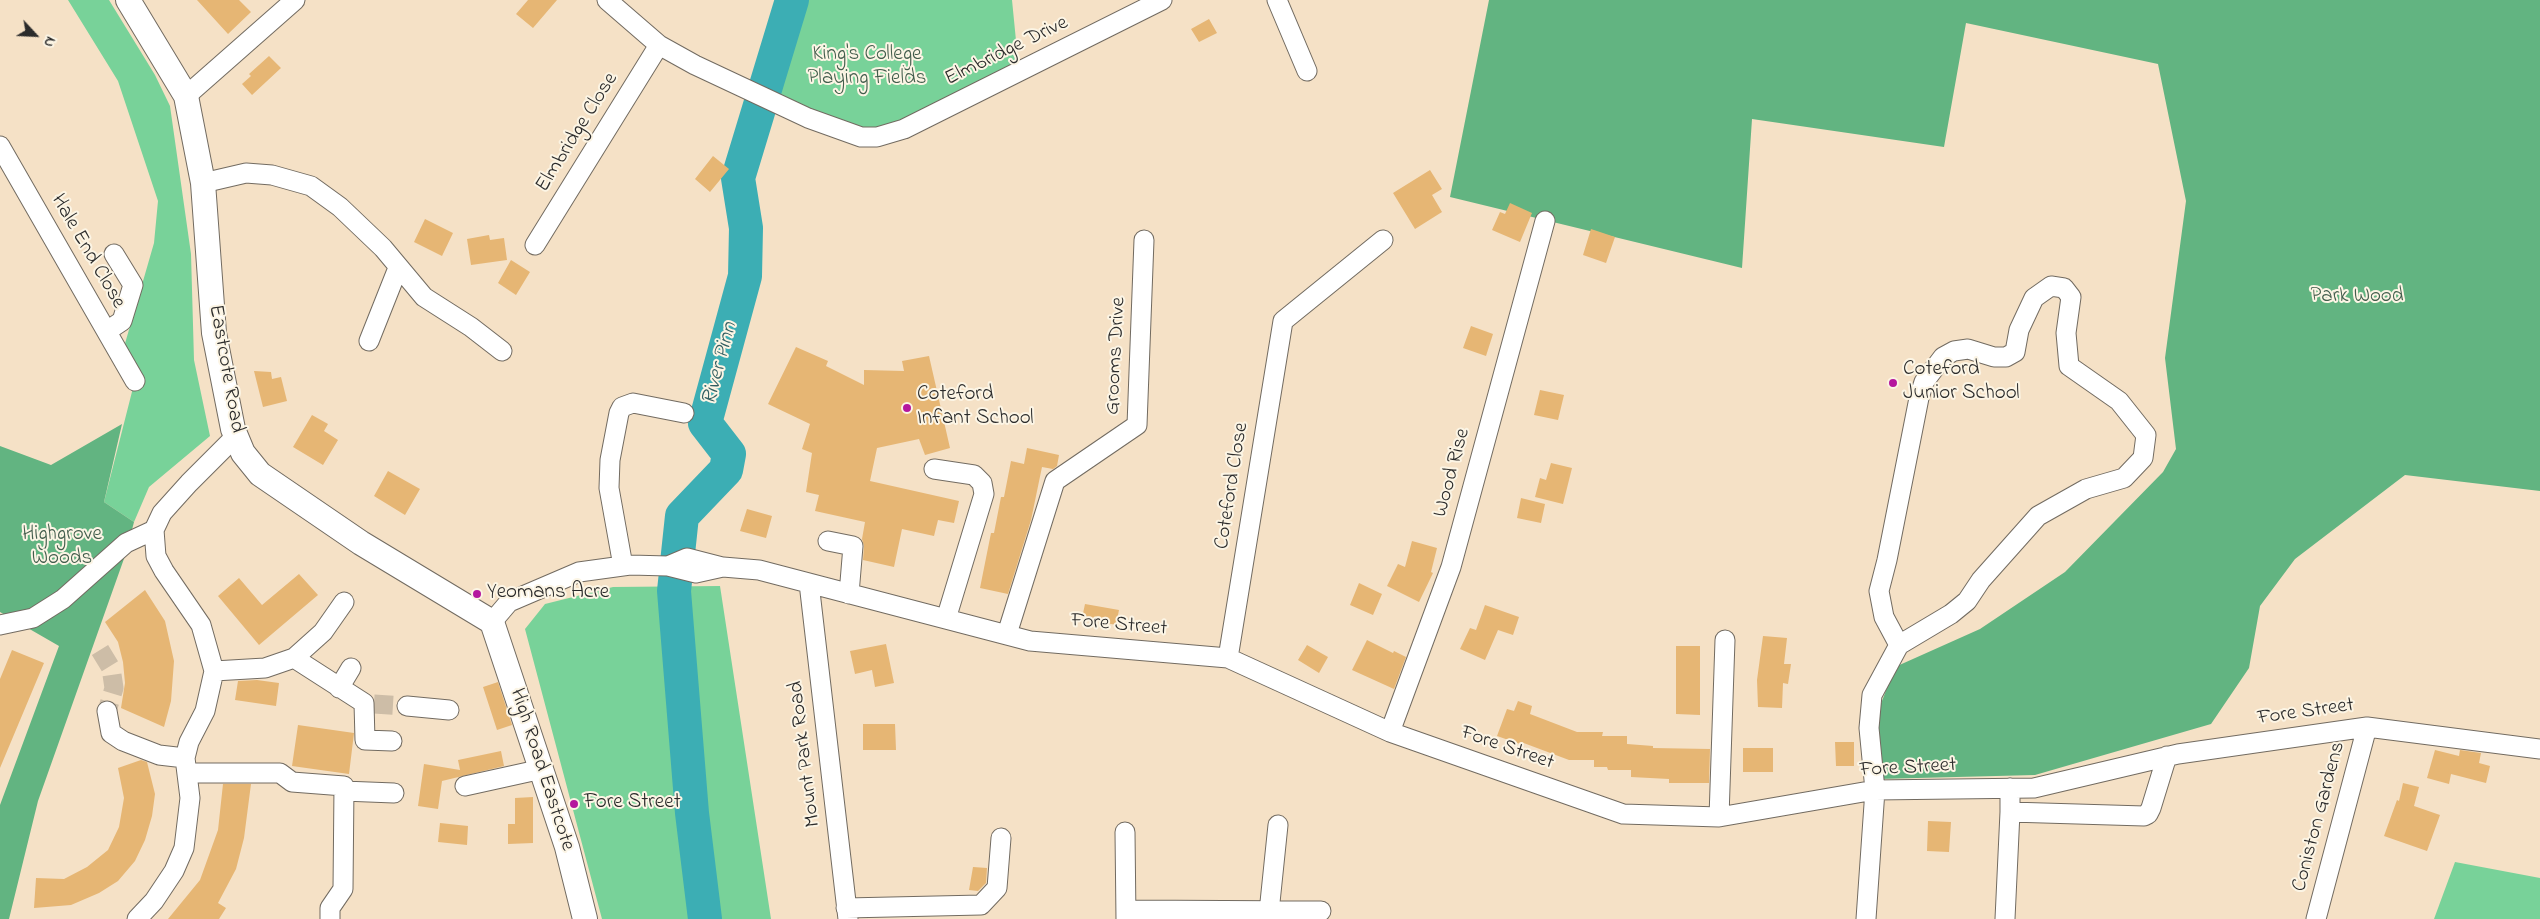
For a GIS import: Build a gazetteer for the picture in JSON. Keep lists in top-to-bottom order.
{
  "streets": {
    "main road": ["Eastcote Road", "High Road Eastcote"],
    "street": [
      "Elmbridge Drive",
      "Elmbridge Close",
      "Hale End Close",
      "Grooms Drive",
      "Wood Rise",
      "Coteford Close",
      "Fore Street",
      "Mount Park Road",
      "Coniston Gardens"
    ]
  },
  "crossings": [
    ["Elmbridge Drive", "Elmbridge Close"],
    ["Grooms Drive", "Fore Street"],
    ["Eastcote Road", "Fore Street"],
    ["Eastcote Road", "High Road Eastcote"],
    ["Wood Rise", "Fore Street"],
    ["Coteford Close", "Fore Street"],
    ["Fore Street", "Mount Park Road"],
    ["Fore Street", "High Road Eastcote"],
    ["Fore Street", "Coniston Gardens"]
  ],
  "water": ["River Pinn"],
  "parks": ["King's College Playing Fields", "Park Wood", "Highgrove Woods"],
  "places": [
    "Coteford Junior School",
    "Coteford Infant School",
    "Yeomans Acre",
    "Fore Street"
  ],
  "north": "bottom right"
}
